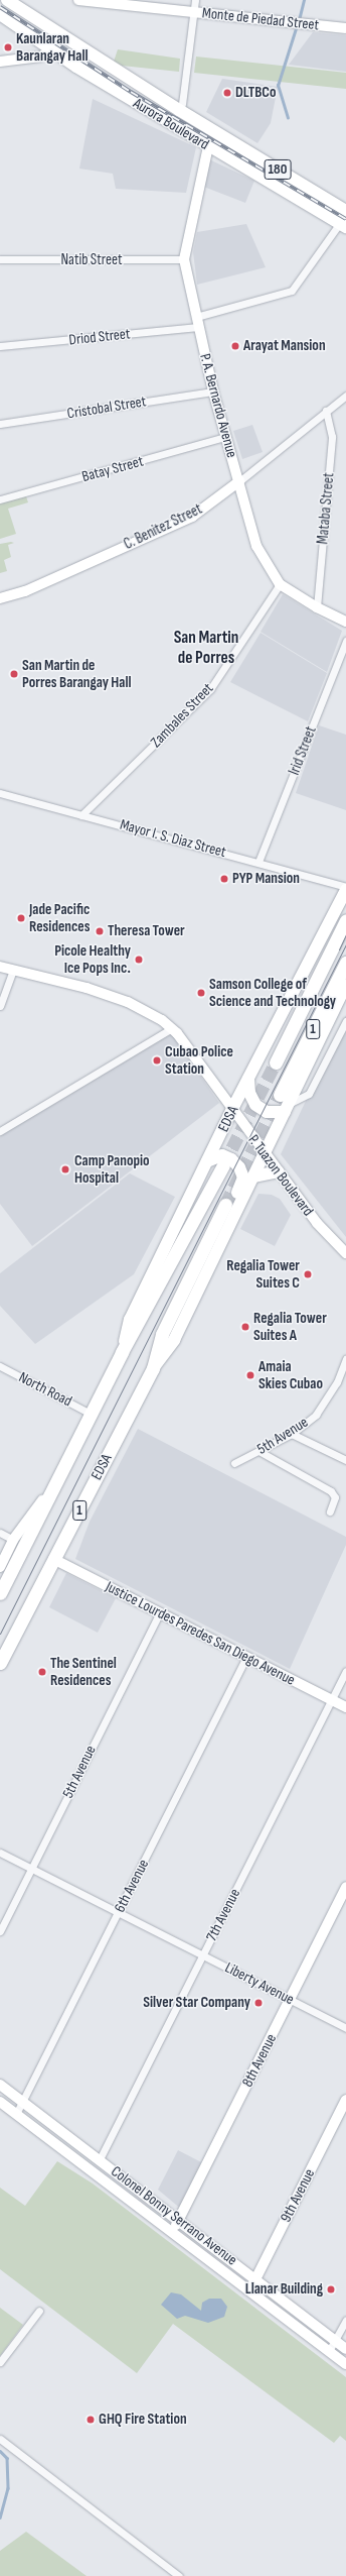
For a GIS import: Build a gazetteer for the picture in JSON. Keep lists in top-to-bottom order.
{
  "streets": {
    "highway": ["1", "EDSA"],
    "main road": ["Aurora Boulevard", "180"],
    "street": [
      "Monte de Piedad Street",
      "Natib Street",
      "Driod Street",
      "P. A. Bernardo Avenue",
      "Cristobal Street",
      "Batay Street",
      "Mataba Street",
      "C. Benitez Street",
      "Zambales Street",
      "Irid Street",
      "Mayor I. S. Diaz Street",
      "P. Tuazon Boulevard",
      "North Road",
      "5th Avenue",
      "Justice Lourdes Paredes San Diego Avenue",
      "6th Avenue",
      "7th Avenue",
      "Liberty Avenue",
      "8th Avenue",
      "9th Avenue",
      "Colonel Bonny Serrano Avenue"
    ]
  },
  "crossings": [
    ["Aurora Boulevard", "Driod Street"],
    ["Aurora Boulevard", "P. A. Bernardo Avenue"],
    ["Natib Street", "P. A. Bernardo Avenue"],
    ["Driod Street", "P. A. Bernardo Avenue"],
    ["P. A. Bernardo Avenue", "Cristobal Street"],
    ["P. A. Bernardo Avenue", "Batay Street"],
    ["P. A. Bernardo Avenue", "Mataba Street"],
    ["P. A. Bernardo Avenue", "C. Benitez Street"],
    ["P. A. Bernardo Avenue", "Zambales Street"],
    ["Mataba Street", "C. Benitez Street"],
    ["Zambales Street", "Mayor I. S. Diaz Street"],
    ["Irid Street", "Mayor I. S. Diaz Street"],
    ["EDSA", "P. Tuazon Boulevard"],
    ["EDSA", "North Road"],
    ["EDSA", "Justice Lourdes Paredes San Diego Avenue"],
    ["5th Avenue", "Justice Lourdes Paredes San Diego Avenue"],
    ["5th Avenue", "Liberty Avenue"],
    ["Justice Lourdes Paredes San Diego Avenue", "6th Avenue"],
    ["Justice Lourdes Paredes San Diego Avenue", "7th Avenue"],
    ["6th Avenue", "Liberty Avenue"],
    ["6th Avenue", "Colonel Bonny Serrano Avenue"],
    ["7th Avenue", "Liberty Avenue"],
    ["7th Avenue", "Colonel Bonny Serrano Avenue"],
    ["Liberty Avenue", "8th Avenue"],
    ["8th Avenue", "Colonel Bonny Serrano Avenue"],
    ["9th Avenue", "Colonel Bonny Serrano Avenue"]
  ],
  "districts": ["San Martin de Porres"],
  "places": [
    "Kaunlaran Barangay Hall",
    "DLTBCo",
    "Arayat Mansion",
    "San Martin de Porres Barangay Hall",
    "PYP Mansion",
    "Jade Pacific Residences",
    "Theresa Tower",
    "Picole Healthy Ice Pops Inc.",
    "Samson College of Science and Technology",
    "Cubao Police Station",
    "Camp Panopio Hospital",
    "Regalia Tower Suites C",
    "Regalia Tower Suites A",
    "Amaia Skies Cubao",
    "The Sentinel Residences",
    "Silver Star Company",
    "Llanar Building",
    "GHQ Fire Station"
  ]
}
